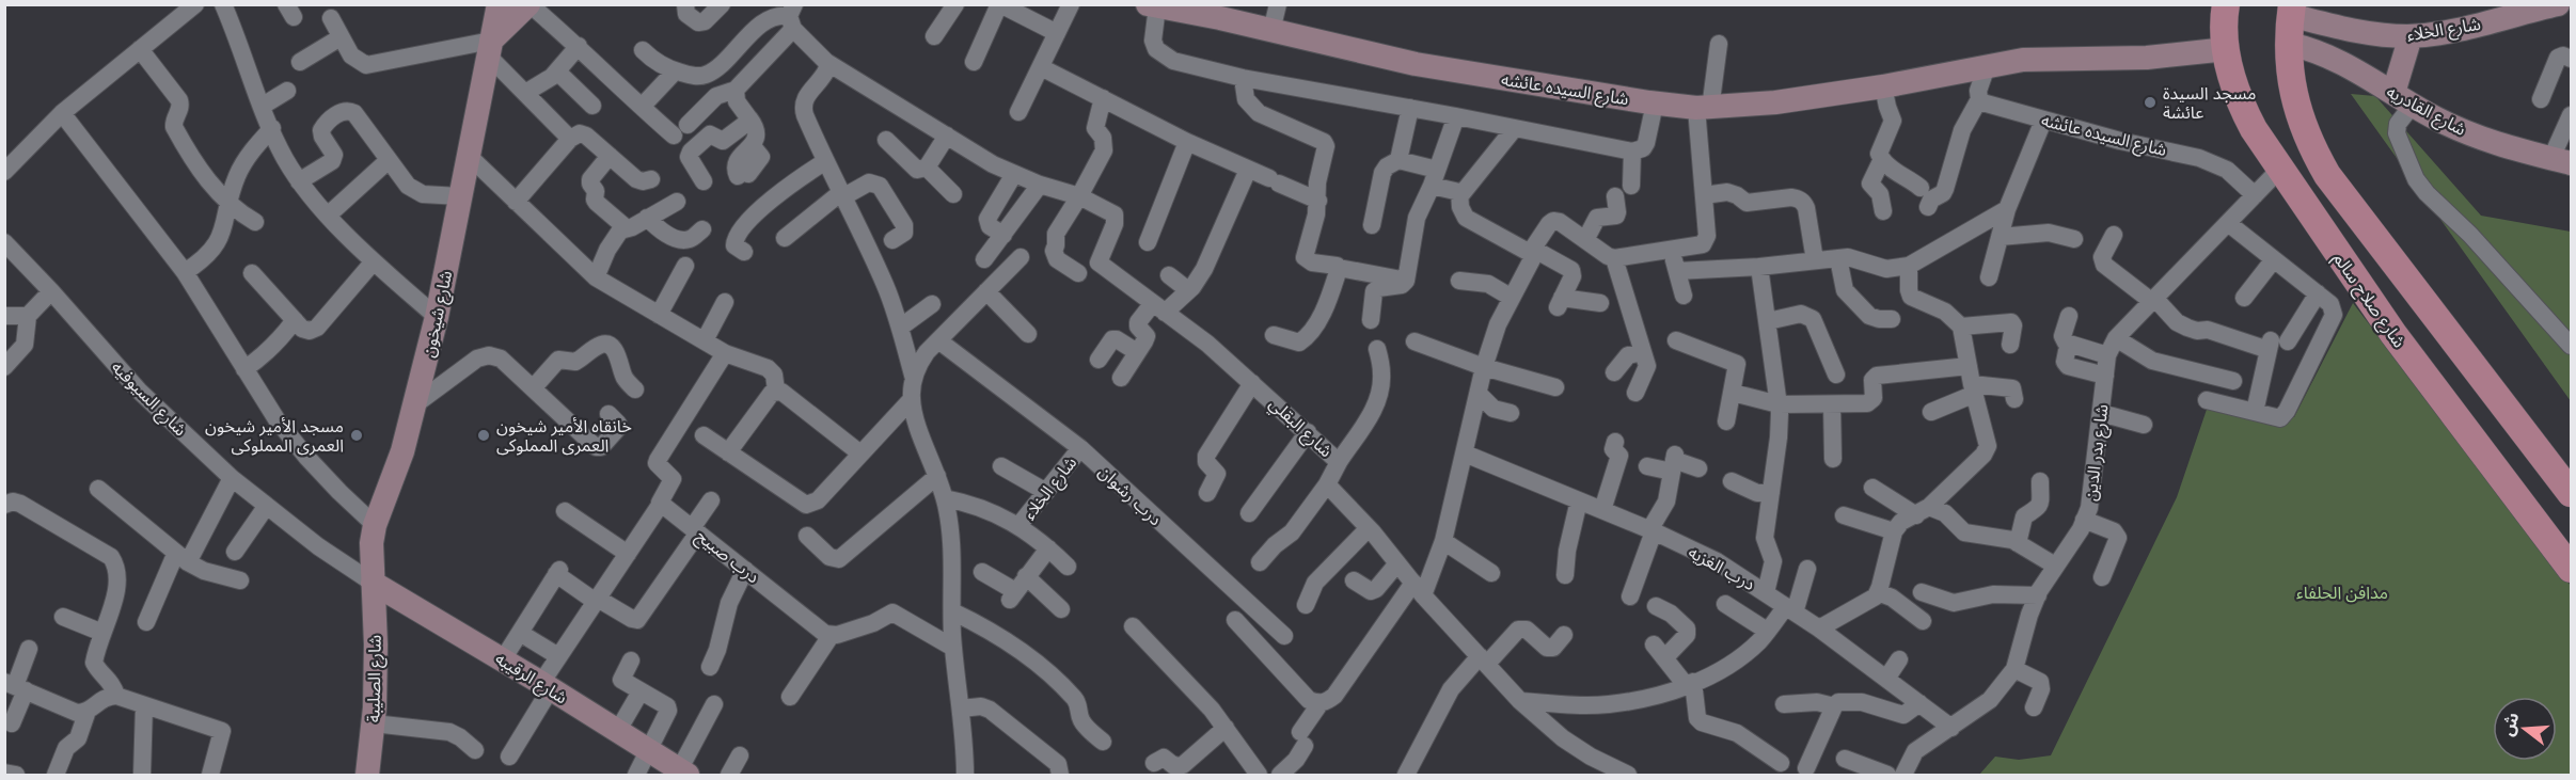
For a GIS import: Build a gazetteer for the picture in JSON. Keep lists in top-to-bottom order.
{
  "streets": {
    "main road": [
      "شارع الخلاء",
      "شارع السيده عائشه",
      "شارع القادريه",
      "شارع صلاح سالم",
      "شارع شيخون",
      "شارع الرقيبه",
      "شارع الصليبة"
    ],
    "street": [
      "شارع السيوفيه",
      "شارع البقلي",
      "شارع بدر الدين",
      "درب رشوان",
      "درب صبيح",
      "درب الغزيه"
    ]
  },
  "crossings": [
    ["شارع الخلاء", "درب رشوان"],
    ["شارع السيده عائشه", "شارع صلاح سالم"],
    ["شارع السيده عائشه", "شارع بدر الدين"],
    ["شارع صلاح سالم", "شارع بدر الدين"],
    ["شارع شيخون", "شارع السيوفيه"],
    ["شارع شيخون", "شارع الرقيبه"],
    ["شارع شيخون", "شارع الصليبة"],
    ["شارع السيوفيه", "شارع الرقيبه"],
    ["شارع السيوفيه", "شارع الصليبة"],
    ["شارع بدر الدين", "درب الغزيه"],
    ["شارع الرقيبه", "شارع الصليبة"]
  ],
  "parks": ["مدافن الحلفاء"],
  "places": ["مسجد السيدة عائشة", "مسجد الأمير شيخون العمرى المملوكى", "خانقاه الأمير شيخون العمرى المملوكى"],
  "north": "left"
}
